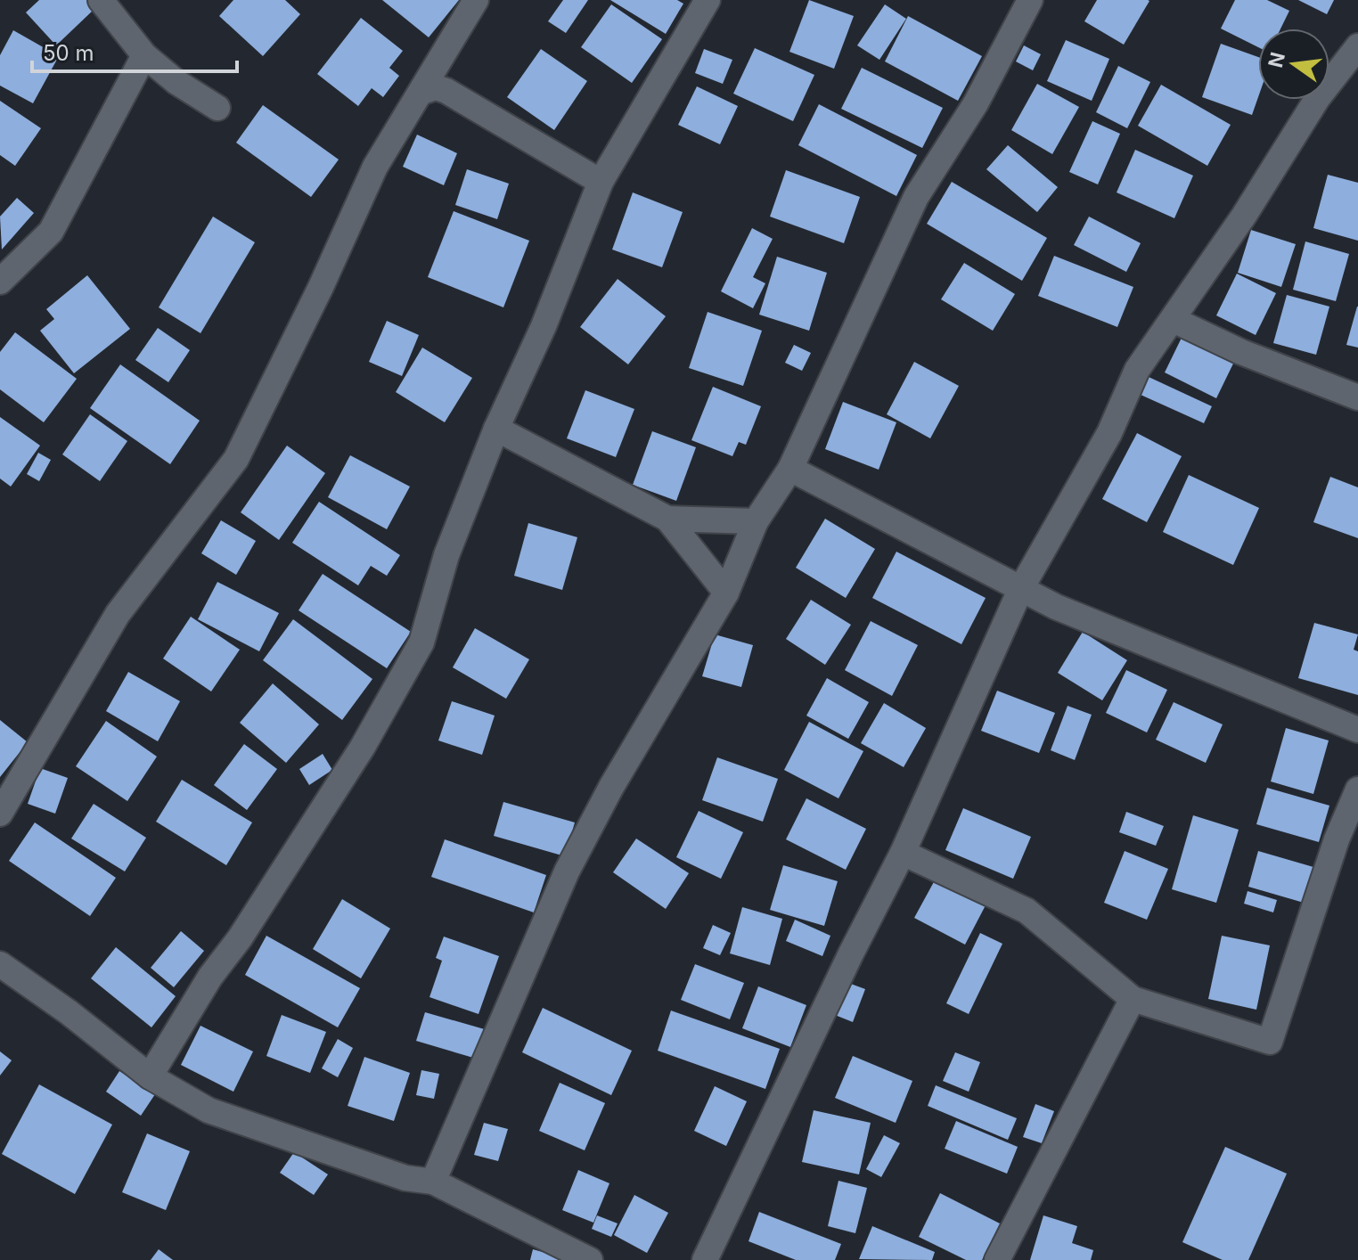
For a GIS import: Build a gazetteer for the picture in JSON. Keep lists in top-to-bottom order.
{
  "scale_bar": "50 m",
  "north": "left"
}
